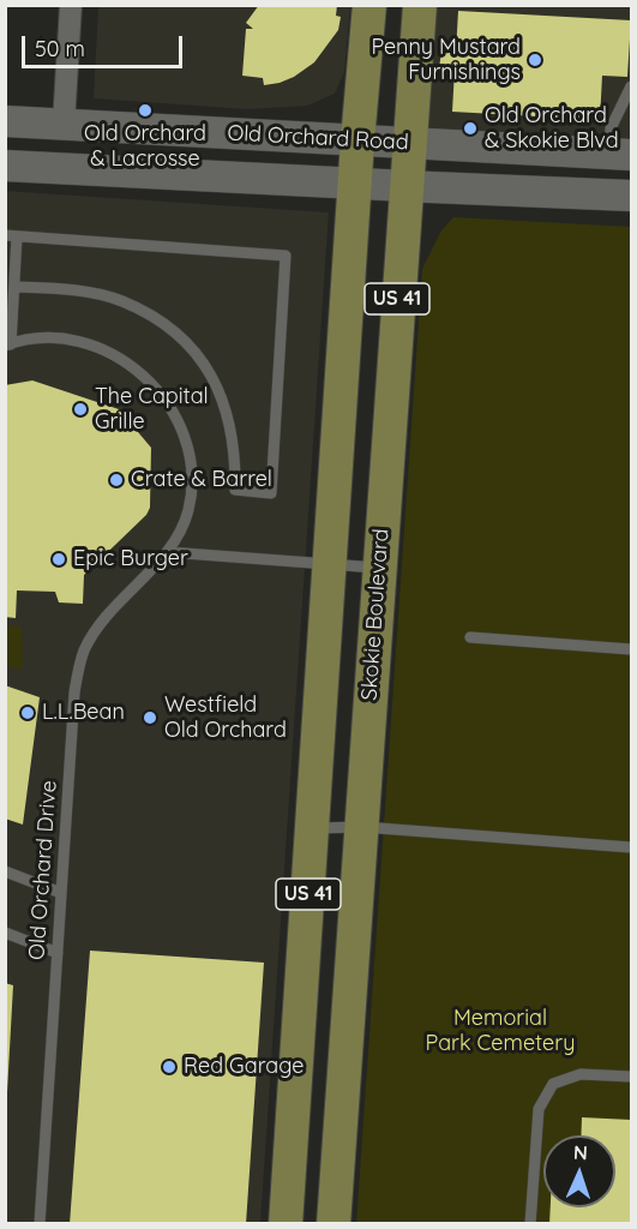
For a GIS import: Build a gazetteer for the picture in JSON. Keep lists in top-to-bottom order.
{
  "streets": {
    "main road": ["Old Orchard Road", "US 41", "Skokie Boulevard"],
    "lane": ["Old Orchard Drive"]
  },
  "crossings": [
    ["Old Orchard Road", "US 41"],
    ["Old Orchard Road", "Skokie Boulevard"]
  ],
  "parks": ["Memorial Park Cemetery"],
  "places": [
    "Penny Mustard Furnishings",
    "Old Orchard & Lacrosse",
    "Old Orchard & Skokie Blvd",
    "The Capital Grille",
    "Crate & Barrel",
    "Epic Burger",
    "L.L.Bean",
    "Westfield Old Orchard",
    "Red Garage"
  ],
  "scale_bar": "50 m",
  "north": "top"
}
